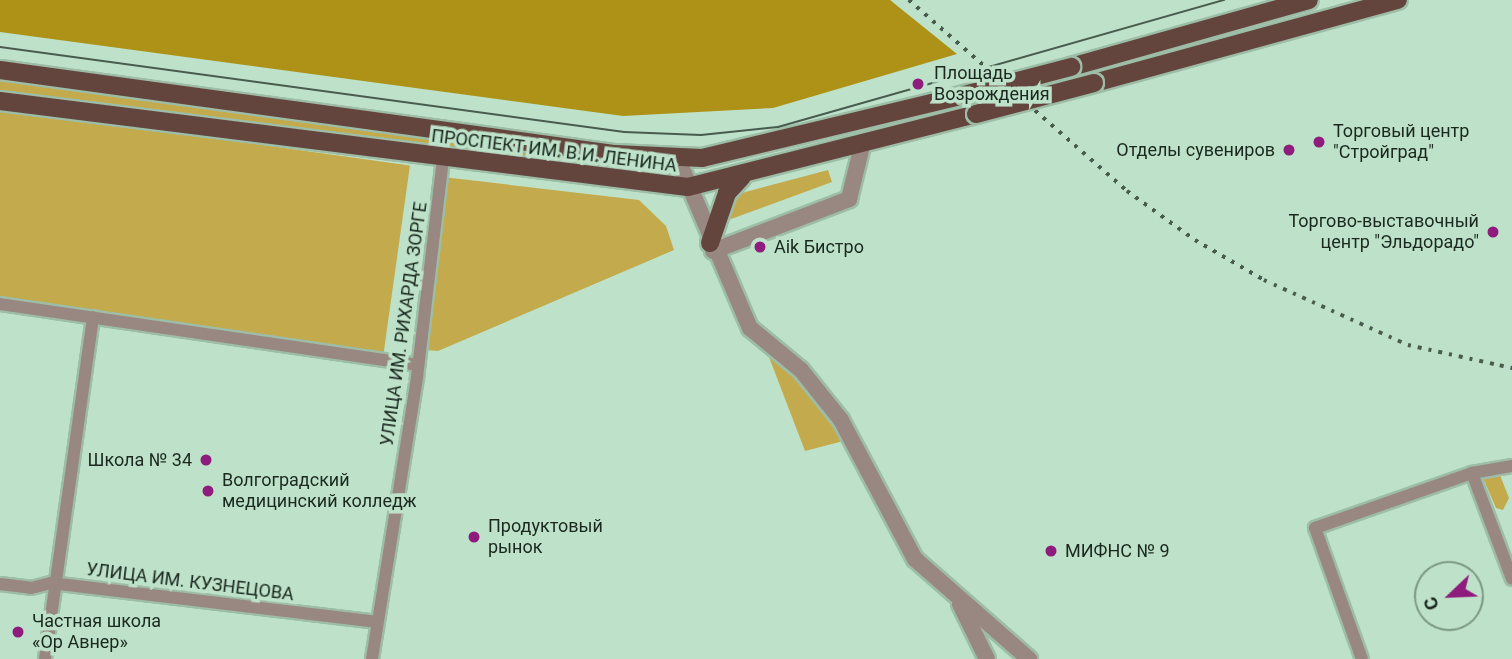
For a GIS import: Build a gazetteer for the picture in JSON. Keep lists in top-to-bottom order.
{
  "streets": {
    "main road": ["ПРОСПЕКТ ИМ. В.И. ЛЕНИНА"],
    "street": ["УЛИЦА ИМ. РИХАРДА ЗОРГЕ", "УЛИЦА ИМ. КУЗНЕЦОВА"]
  },
  "crossings": [
    ["ПРОСПЕКТ ИМ. В.И. ЛЕНИНА", "УЛИЦА ИМ. РИХАРДА ЗОРГЕ"],
    ["УЛИЦА ИМ. РИХАРДА ЗОРГЕ", "УЛИЦА ИМ. КУЗНЕЦОВА"]
  ],
  "places": [
    "Площадь Возрождения",
    "Торговый центр \"Стройград\"",
    "Отделы сувениров",
    "Торгово-выставочный центр \"Эльдорадо\"",
    "Aik Бистро",
    "Школа № 34",
    "Волгоградский медицинский колледж",
    "Продуктовый рынок",
    "МИФНС № 9",
    "Частная школа «Ор Авнер»"
  ],
  "north": "bottom left"
}
